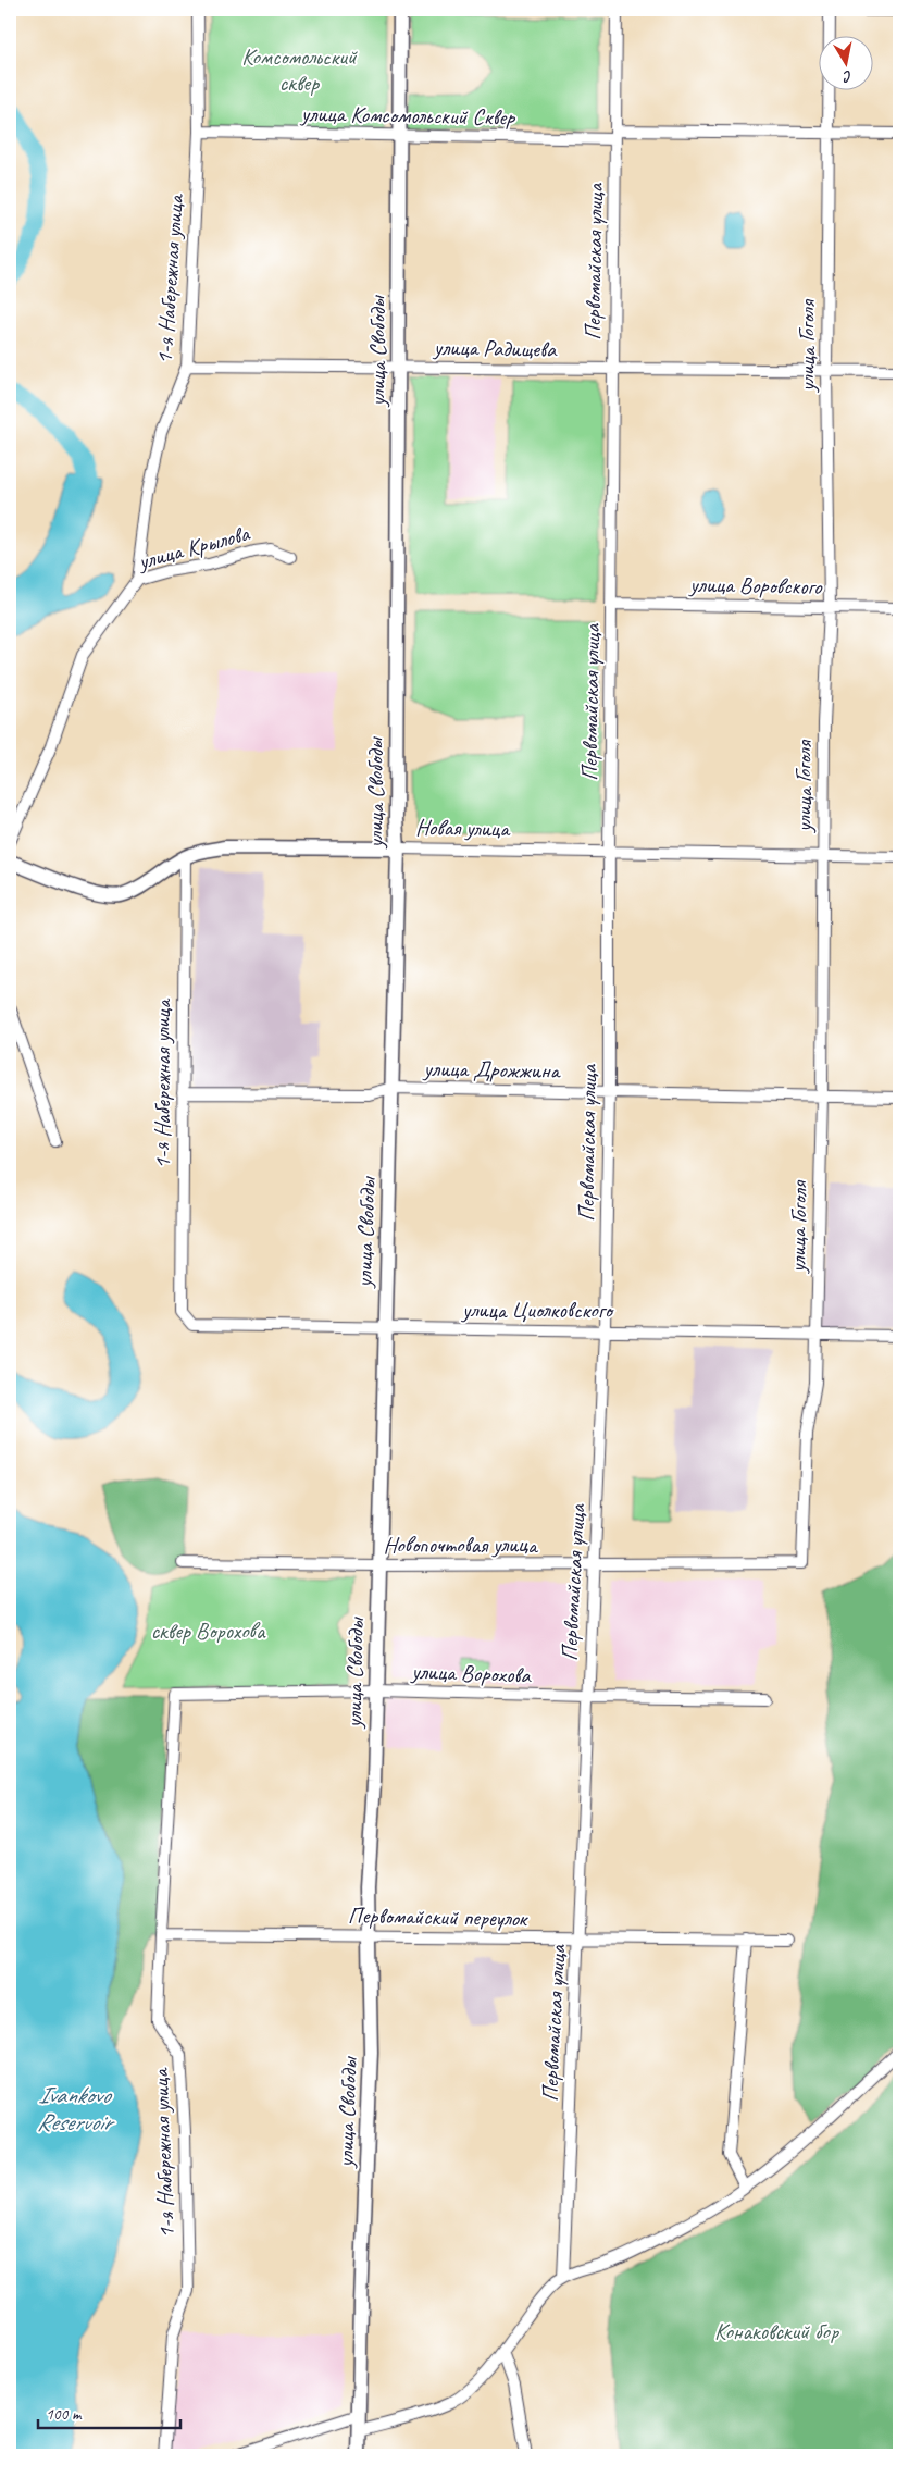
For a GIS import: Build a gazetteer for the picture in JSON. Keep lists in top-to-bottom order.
{
  "streets": {
    "main road": ["улица Свободы", "Новая улица"],
    "street": [
      "улица Комсомольский Сквер",
      "Первомайская улица",
      "1-я Набережная улица",
      "улица Гоголя",
      "улица Радищева",
      "улица Крылова",
      "улица Воровского",
      "улица Дрожжина",
      "улица Циолковского",
      "Новопочтовая улица",
      "улица Ворохова",
      "Первомайский переулок"
    ]
  },
  "crossings": [
    ["улица Комсомольский Сквер", "Первомайская улица"],
    ["улица Комсомольский Сквер", "1-я Набережная улица"],
    ["улица Комсомольский Сквер", "улица Гоголя"],
    ["улица Комсомольский Сквер", "улица Свободы"],
    ["Первомайская улица", "улица Радищева"],
    ["Первомайская улица", "улица Воровского"],
    ["Первомайская улица", "Новая улица"],
    ["Первомайская улица", "улица Дрожжина"],
    ["Первомайская улица", "улица Циолковского"],
    ["Первомайская улица", "Новопочтовая улица"],
    ["Первомайская улица", "улица Ворохова"],
    ["Первомайская улица", "Первомайский переулок"],
    ["1-я Набережная улица", "улица Радищева"],
    ["1-я Набережная улица", "улица Крылова"],
    ["1-я Набережная улица", "Новая улица"],
    ["1-я Набережная улица", "улица Дрожжина"],
    ["1-я Набережная улица", "улица Циолковского"],
    ["1-я Набережная улица", "улица Ворохова"],
    ["1-я Набережная улица", "Первомайский переулок"],
    ["улица Гоголя", "улица Радищева"],
    ["улица Гоголя", "улица Воровского"],
    ["улица Гоголя", "Новая улица"],
    ["улица Гоголя", "улица Дрожжина"],
    ["улица Гоголя", "улица Циолковского"],
    ["улица Гоголя", "Новопочтовая улица"],
    ["улица Радищева", "улица Свободы"],
    ["улица Свободы", "Новая улица"],
    ["улица Свободы", "улица Дрожжина"],
    ["улица Свободы", "улица Циолковского"],
    ["улица Свободы", "Новопочтовая улица"],
    ["улица Свободы", "улица Ворохова"],
    ["улица Свободы", "Первомайский переулок"]
  ],
  "water": ["Ivankovo Reservoir"],
  "parks": ["Комсомольский сквер", "сквер Ворохова", "Конаковский бор"],
  "scale_bar": "100 m",
  "north": "bottom"
}
